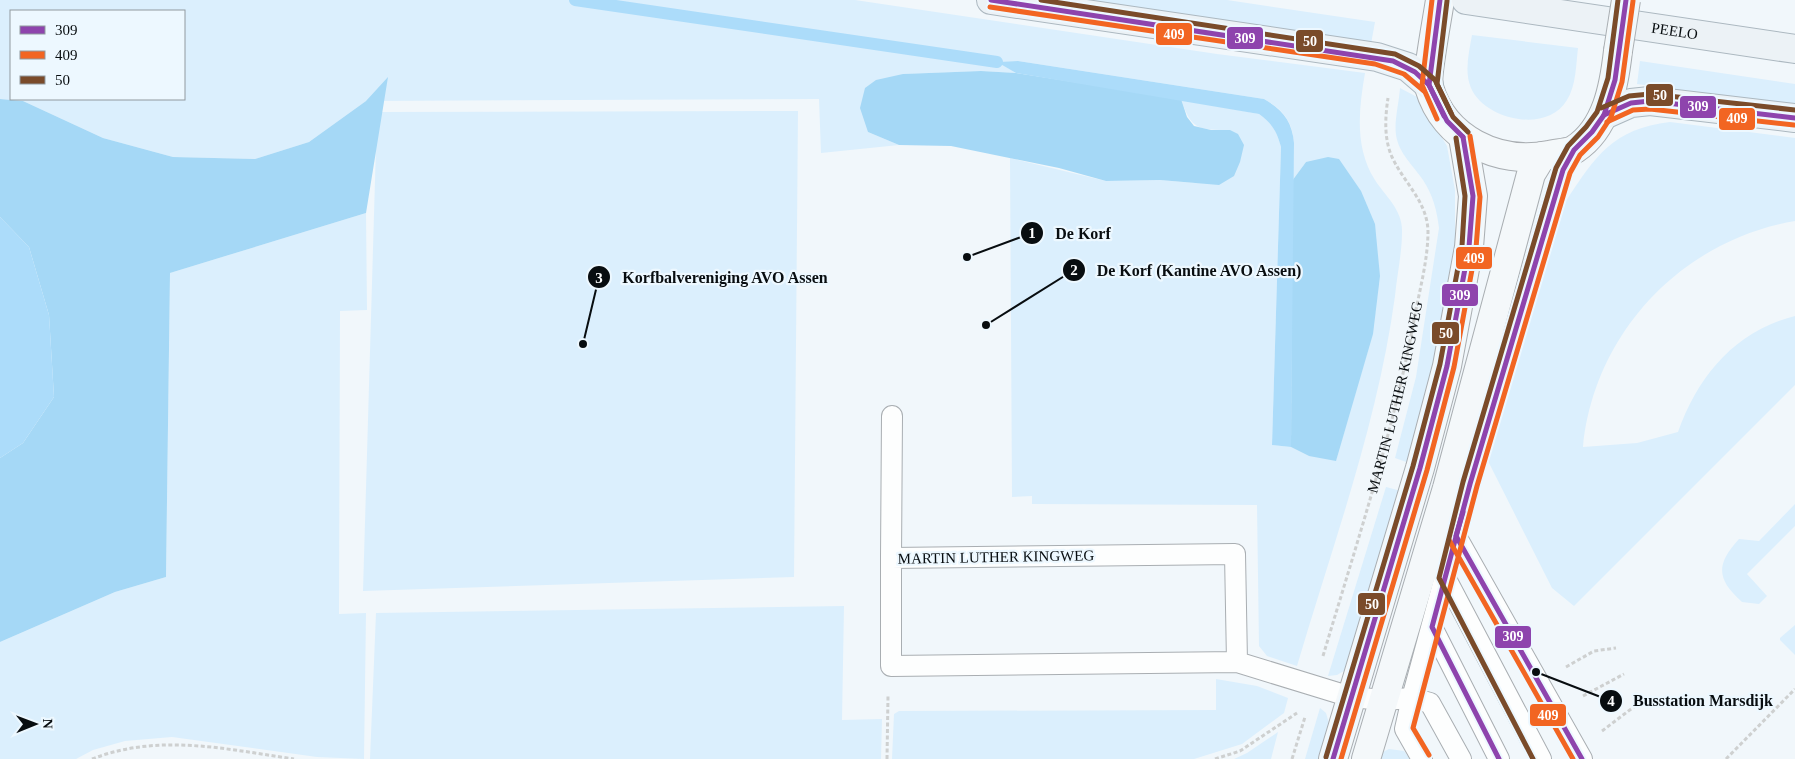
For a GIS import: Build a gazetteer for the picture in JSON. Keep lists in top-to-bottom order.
{
  "streets": {
    "main road": ["PEELO"],
    "lane": ["MARTIN LUTHER KINGWEG"]
  },
  "places": [
    "De Korf",
    "De Korf (Kantine AVO Assen)",
    "Korfbalvereniging AVO Assen",
    "Busstation Marsdijk"
  ],
  "lines": ["transit line 309", "transit line 409", "transit line 50"],
  "legend": ["309", "409", "50"],
  "north": "right"
}
